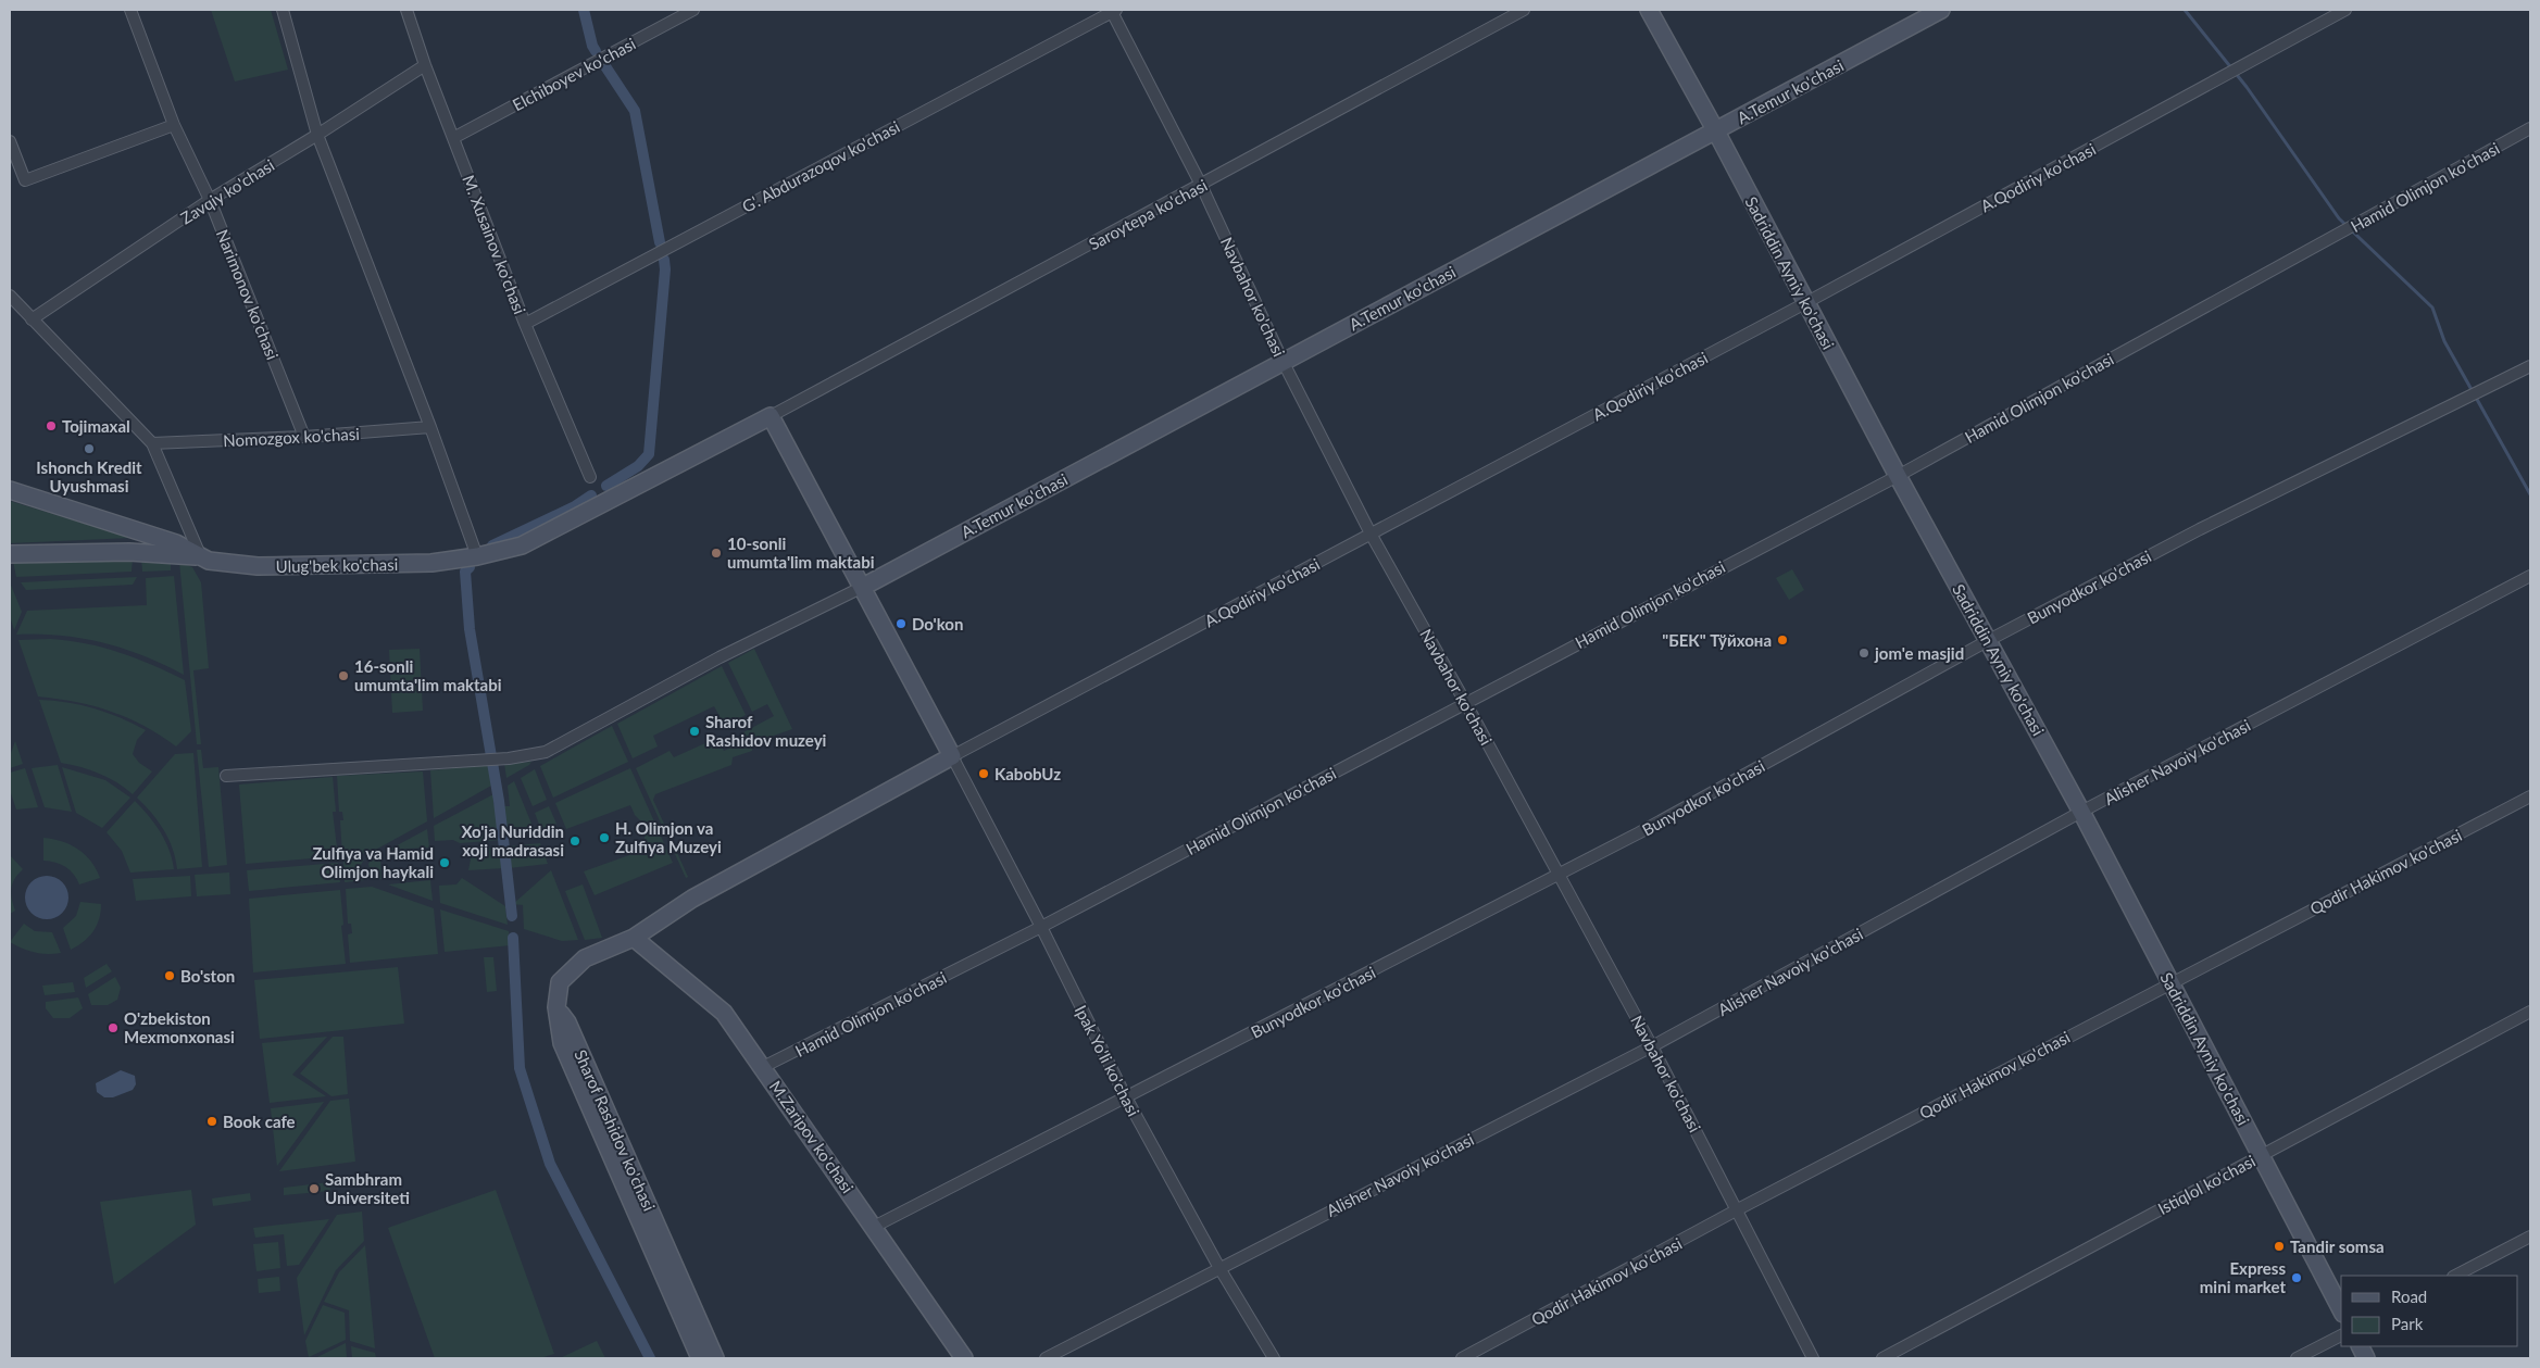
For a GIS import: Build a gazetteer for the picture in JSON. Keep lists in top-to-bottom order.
{
  "streets": {
    "street": [
      "Elchiboyev ko'chasi",
      "A.Temur ko'chasi",
      "G'. Abdurazoqov ko'chasi",
      "A.Qodiriy ko'chasi",
      "Hamid Olimjon ko'chasi",
      "Zavqiy ko'chasi",
      "Saroytepa ko'chasi",
      "M. Xusainov ko'chasi",
      "Sadriddin Ayniy ko'chasi",
      "Narimonov ko'chasi",
      "Navbahor ko'chasi",
      "Nomozgox ko'chasi",
      "Ulug'bek ko'chasi",
      "Bunyodkor ko'chasi",
      "Alisher Navoiy ko'chasi",
      "Qodir Hakimov ko'chasi",
      "Ipak Yo'li ko'chasi",
      "Sharof Rashidov ko'chasi",
      "M.Zaripov ko'chasi",
      "Istiqlol ko'chasi"
    ]
  },
  "crossings": [
    ["Elchiboyev ko'chasi", "M. Xusainov ko'chasi"],
    ["A.Temur ko'chasi", "Sadriddin Ayniy ko'chasi"],
    ["A.Temur ko'chasi", "Navbahor ko'chasi"],
    ["G'. Abdurazoqov ko'chasi", "M. Xusainov ko'chasi"],
    ["G'. Abdurazoqov ko'chasi", "Navbahor ko'chasi"],
    ["A.Qodiriy ko'chasi", "Sadriddin Ayniy ko'chasi"],
    ["A.Qodiriy ko'chasi", "Navbahor ko'chasi"],
    ["A.Qodiriy ko'chasi", "Ipak Yo'li ko'chasi"],
    ["Hamid Olimjon ko'chasi", "Sadriddin Ayniy ko'chasi"],
    ["Hamid Olimjon ko'chasi", "Navbahor ko'chasi"],
    ["Hamid Olimjon ko'chasi", "Ipak Yo'li ko'chasi"],
    ["Hamid Olimjon ko'chasi", "M.Zaripov ko'chasi"],
    ["Zavqiy ko'chasi", "M. Xusainov ko'chasi"],
    ["Zavqiy ko'chasi", "Narimonov ko'chasi"],
    ["Saroytepa ko'chasi", "Navbahor ko'chasi"],
    ["Saroytepa ko'chasi", "Ulug'bek ko'chasi"],
    ["Sadriddin Ayniy ko'chasi", "Bunyodkor ko'chasi"],
    ["Sadriddin Ayniy ko'chasi", "Alisher Navoiy ko'chasi"],
    ["Sadriddin Ayniy ko'chasi", "Qodir Hakimov ko'chasi"],
    ["Sadriddin Ayniy ko'chasi", "Istiqlol ko'chasi"],
    ["Narimonov ko'chasi", "Nomozgox ko'chasi"],
    ["Navbahor ko'chasi", "Bunyodkor ko'chasi"],
    ["Navbahor ko'chasi", "Alisher Navoiy ko'chasi"],
    ["Navbahor ko'chasi", "Qodir Hakimov ko'chasi"],
    ["Bunyodkor ko'chasi", "Ipak Yo'li ko'chasi"],
    ["Bunyodkor ko'chasi", "M.Zaripov ko'chasi"],
    ["Alisher Navoiy ko'chasi", "Ipak Yo'li ko'chasi"]
  ],
  "places": [
    "Tojimaxal",
    "Ishonch Kredit Uyushmasi",
    "10-sonli umumta'lim maktabi",
    "Do'kon",
    "\"БЕК\" Тўйхона",
    "jom'e masjid",
    "16-sonli umumta'lim maktabi",
    "Sharof Rashidov muzeyi",
    "KabobUz",
    "H. Olimjon va Zulfiya Muzeyi",
    "Xo'ja Nuriddin xoji madrasasi",
    "Zulfiya va Hamid Olimjon haykali",
    "Bo'ston",
    "O'zbekiston Mexmonxonasi",
    "Book cafe",
    "Sambhram Universiteti",
    "Tandir somsa",
    "Express mini market"
  ],
  "legend": ["Road", "Park"]
}
